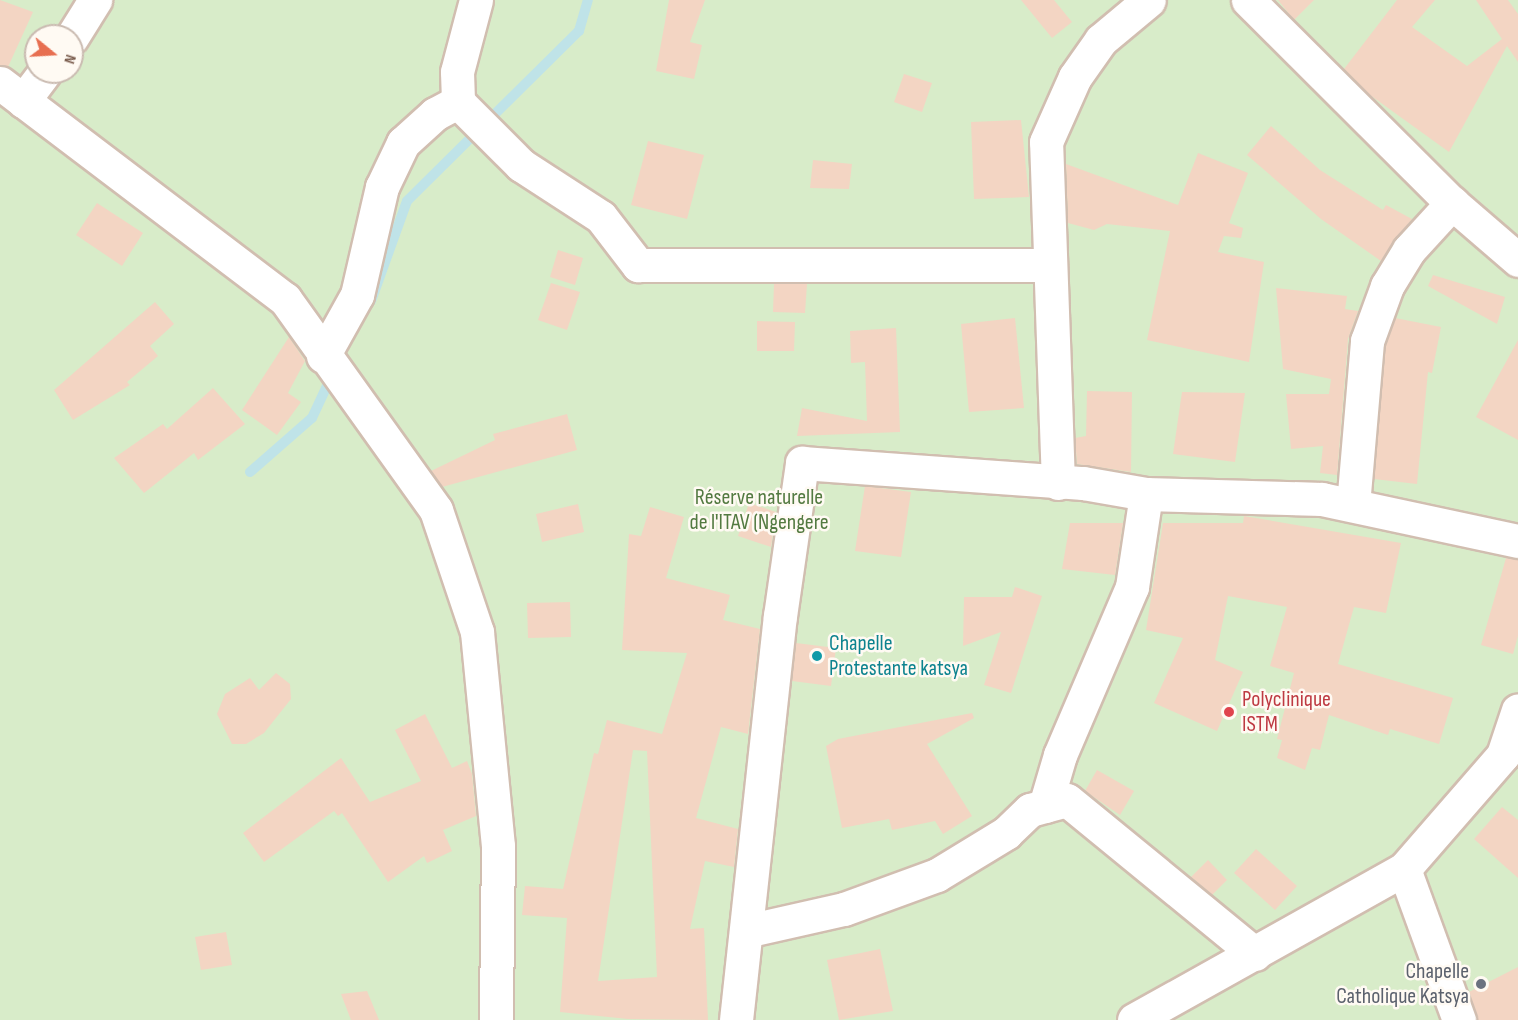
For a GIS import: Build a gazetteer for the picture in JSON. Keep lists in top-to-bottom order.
{
  "parks": ["Réserve naturelle de l'ITAV (Ngengere"],
  "places": ["Chapelle Protestante katsya", "Polyclinique ISTM", "Chapelle Catholique Katsya"],
  "north": "right"
}
